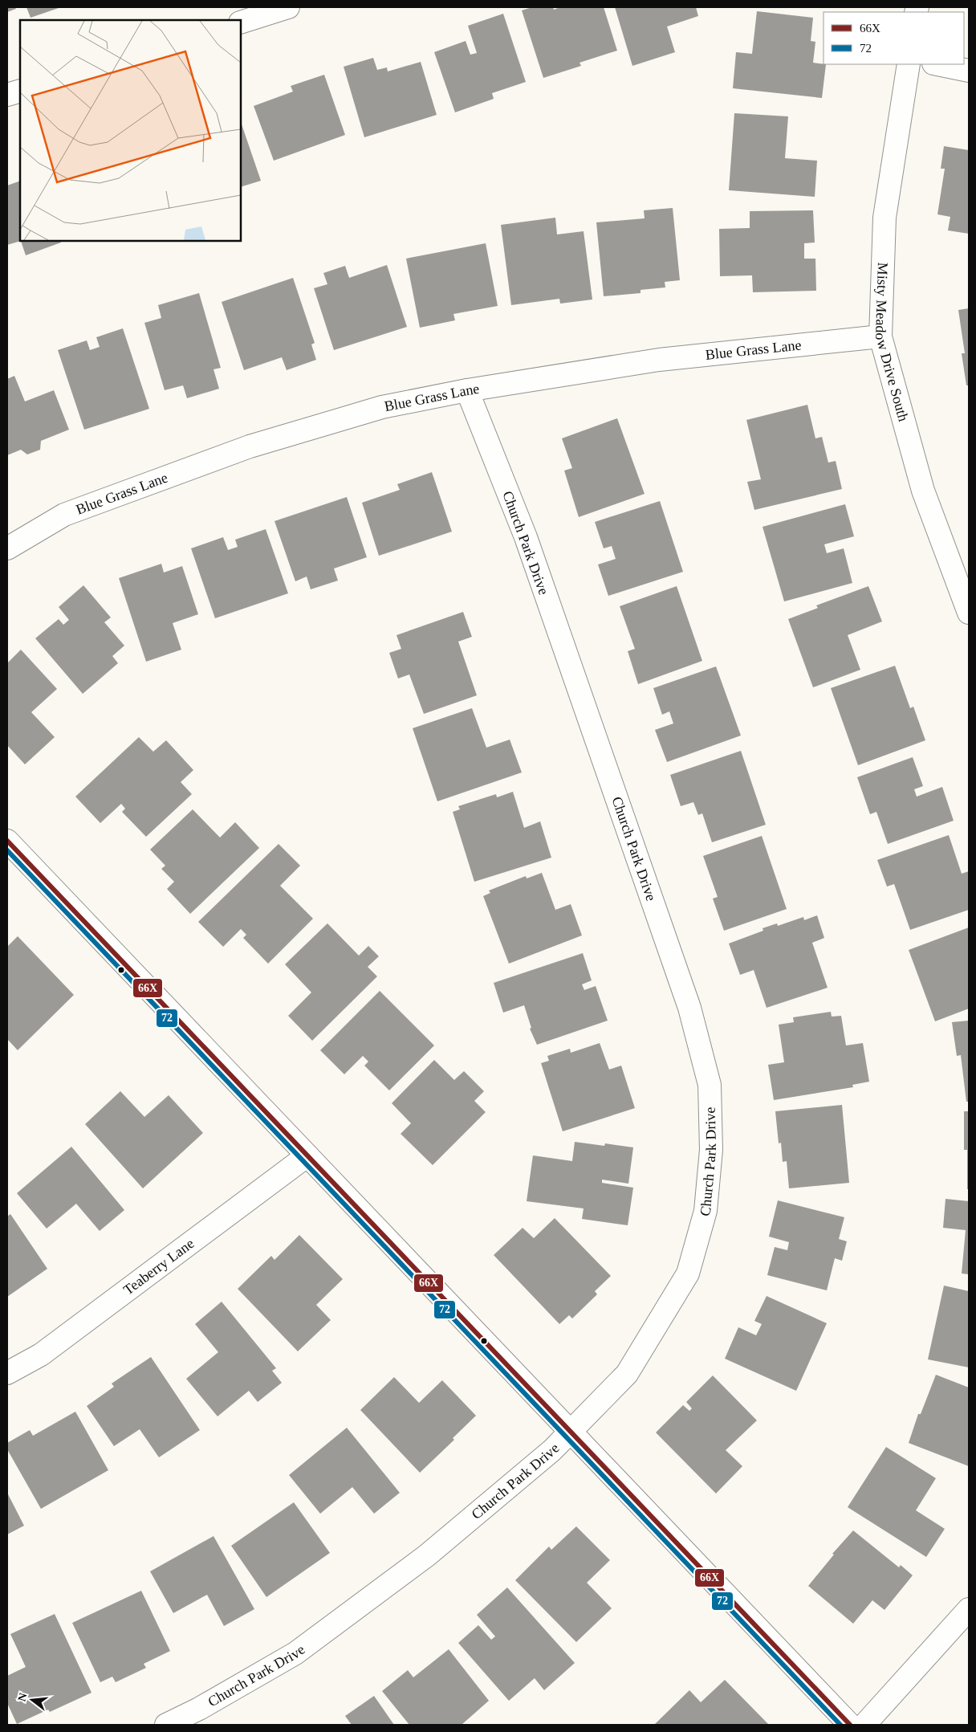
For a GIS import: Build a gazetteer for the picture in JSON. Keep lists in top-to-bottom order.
{
  "streets": {
    "street": [
      "Misty Meadow Drive South",
      "Blue Grass Lane",
      "Church Park Drive",
      "Teaberry Lane"
    ]
  },
  "crossings": [
    ["Misty Meadow Drive South", "Blue Grass Lane"],
    ["Blue Grass Lane", "Church Park Drive"]
  ],
  "lines": ["transit line 66X", "transit line 72"],
  "legend": ["66X", "72"],
  "north": "left"
}
